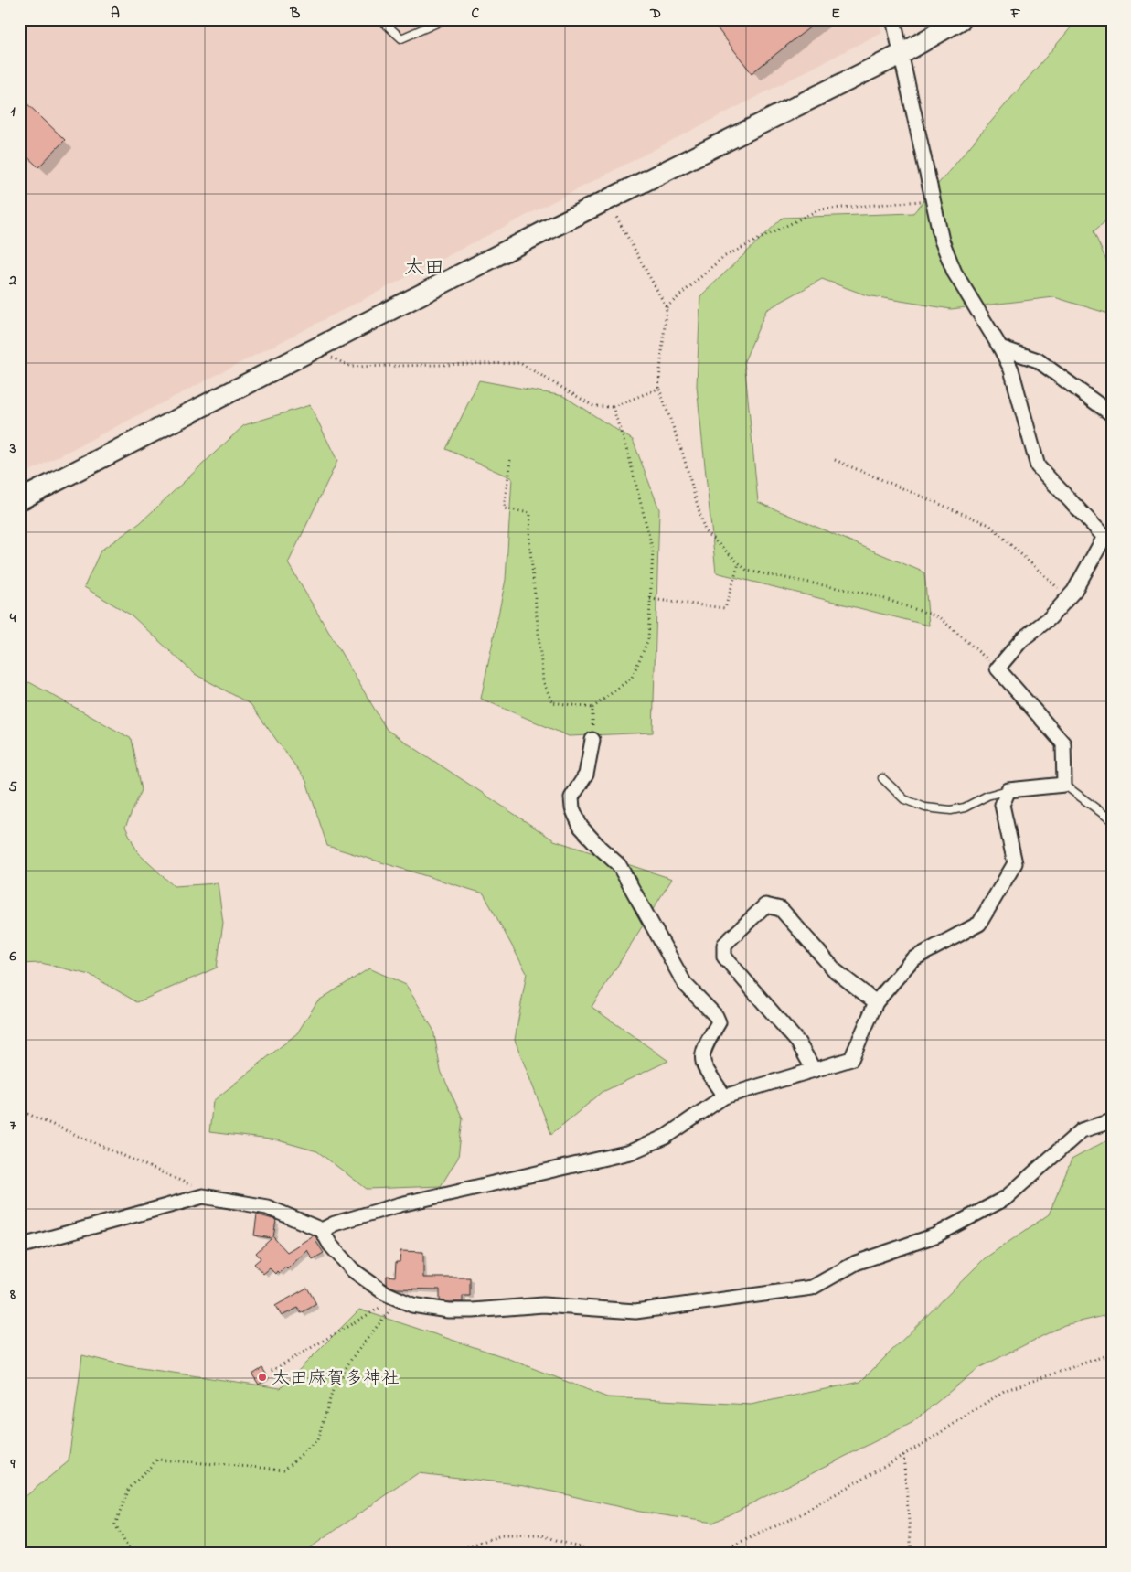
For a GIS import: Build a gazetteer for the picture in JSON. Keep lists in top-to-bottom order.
{
  "districts": ["太田"],
  "places": ["太田麻賀多神社"],
  "grid": {
    "columns": [
      "A",
      "B",
      "C",
      "D",
      "E",
      "F"
    ],
    "rows": [
      "1",
      "2",
      "3",
      "4",
      "5",
      "6",
      "7",
      "8",
      "9"
    ]
  }
}
